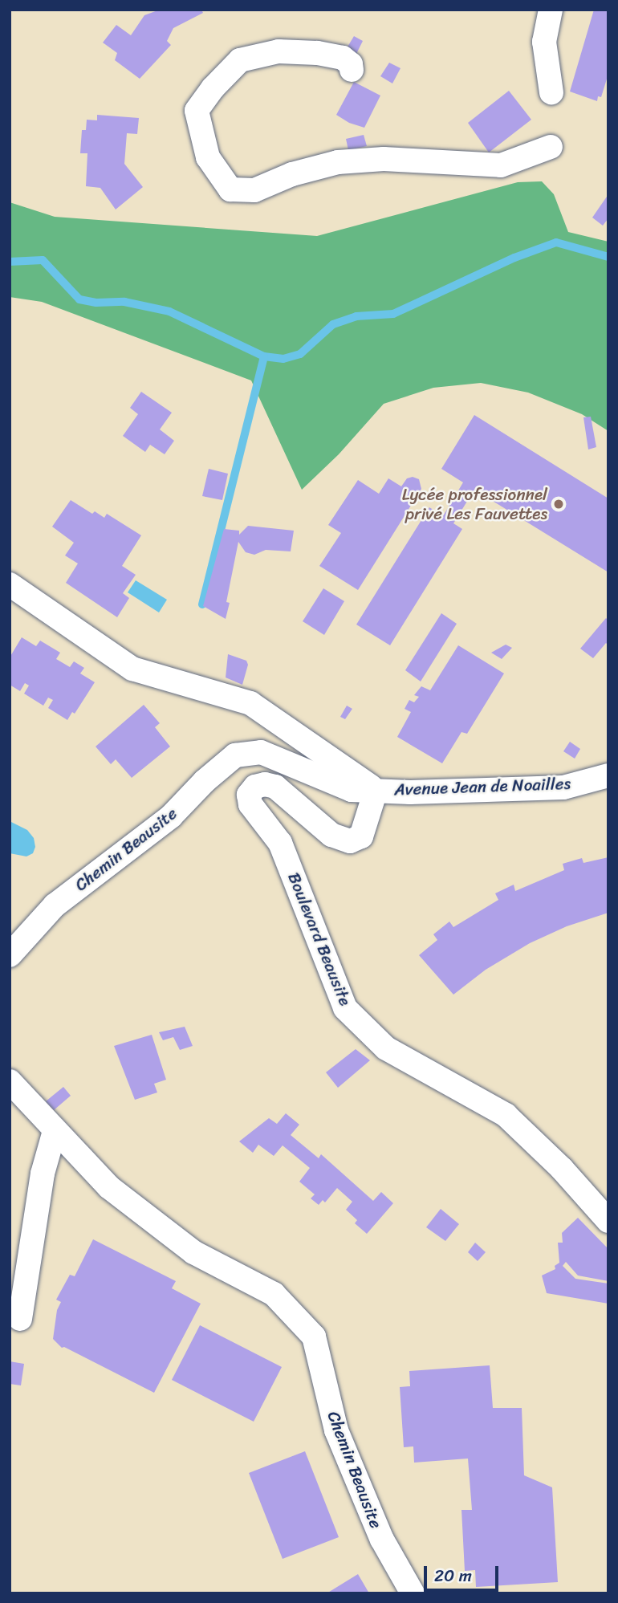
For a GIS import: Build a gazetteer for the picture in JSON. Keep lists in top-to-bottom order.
{
  "streets": {
    "street": ["Avenue Jean de Noailles", "Chemin Beausite", "Boulevard Beausite"]
  },
  "crossings": [
    ["Avenue Jean de Noailles", "Chemin Beausite"],
    ["Avenue Jean de Noailles", "Boulevard Beausite"],
    ["Chemin Beausite", "Boulevard Beausite"]
  ],
  "places": ["Lycée professionnel privé Les Fauvettes"],
  "scale_bar": "20 m"
}
